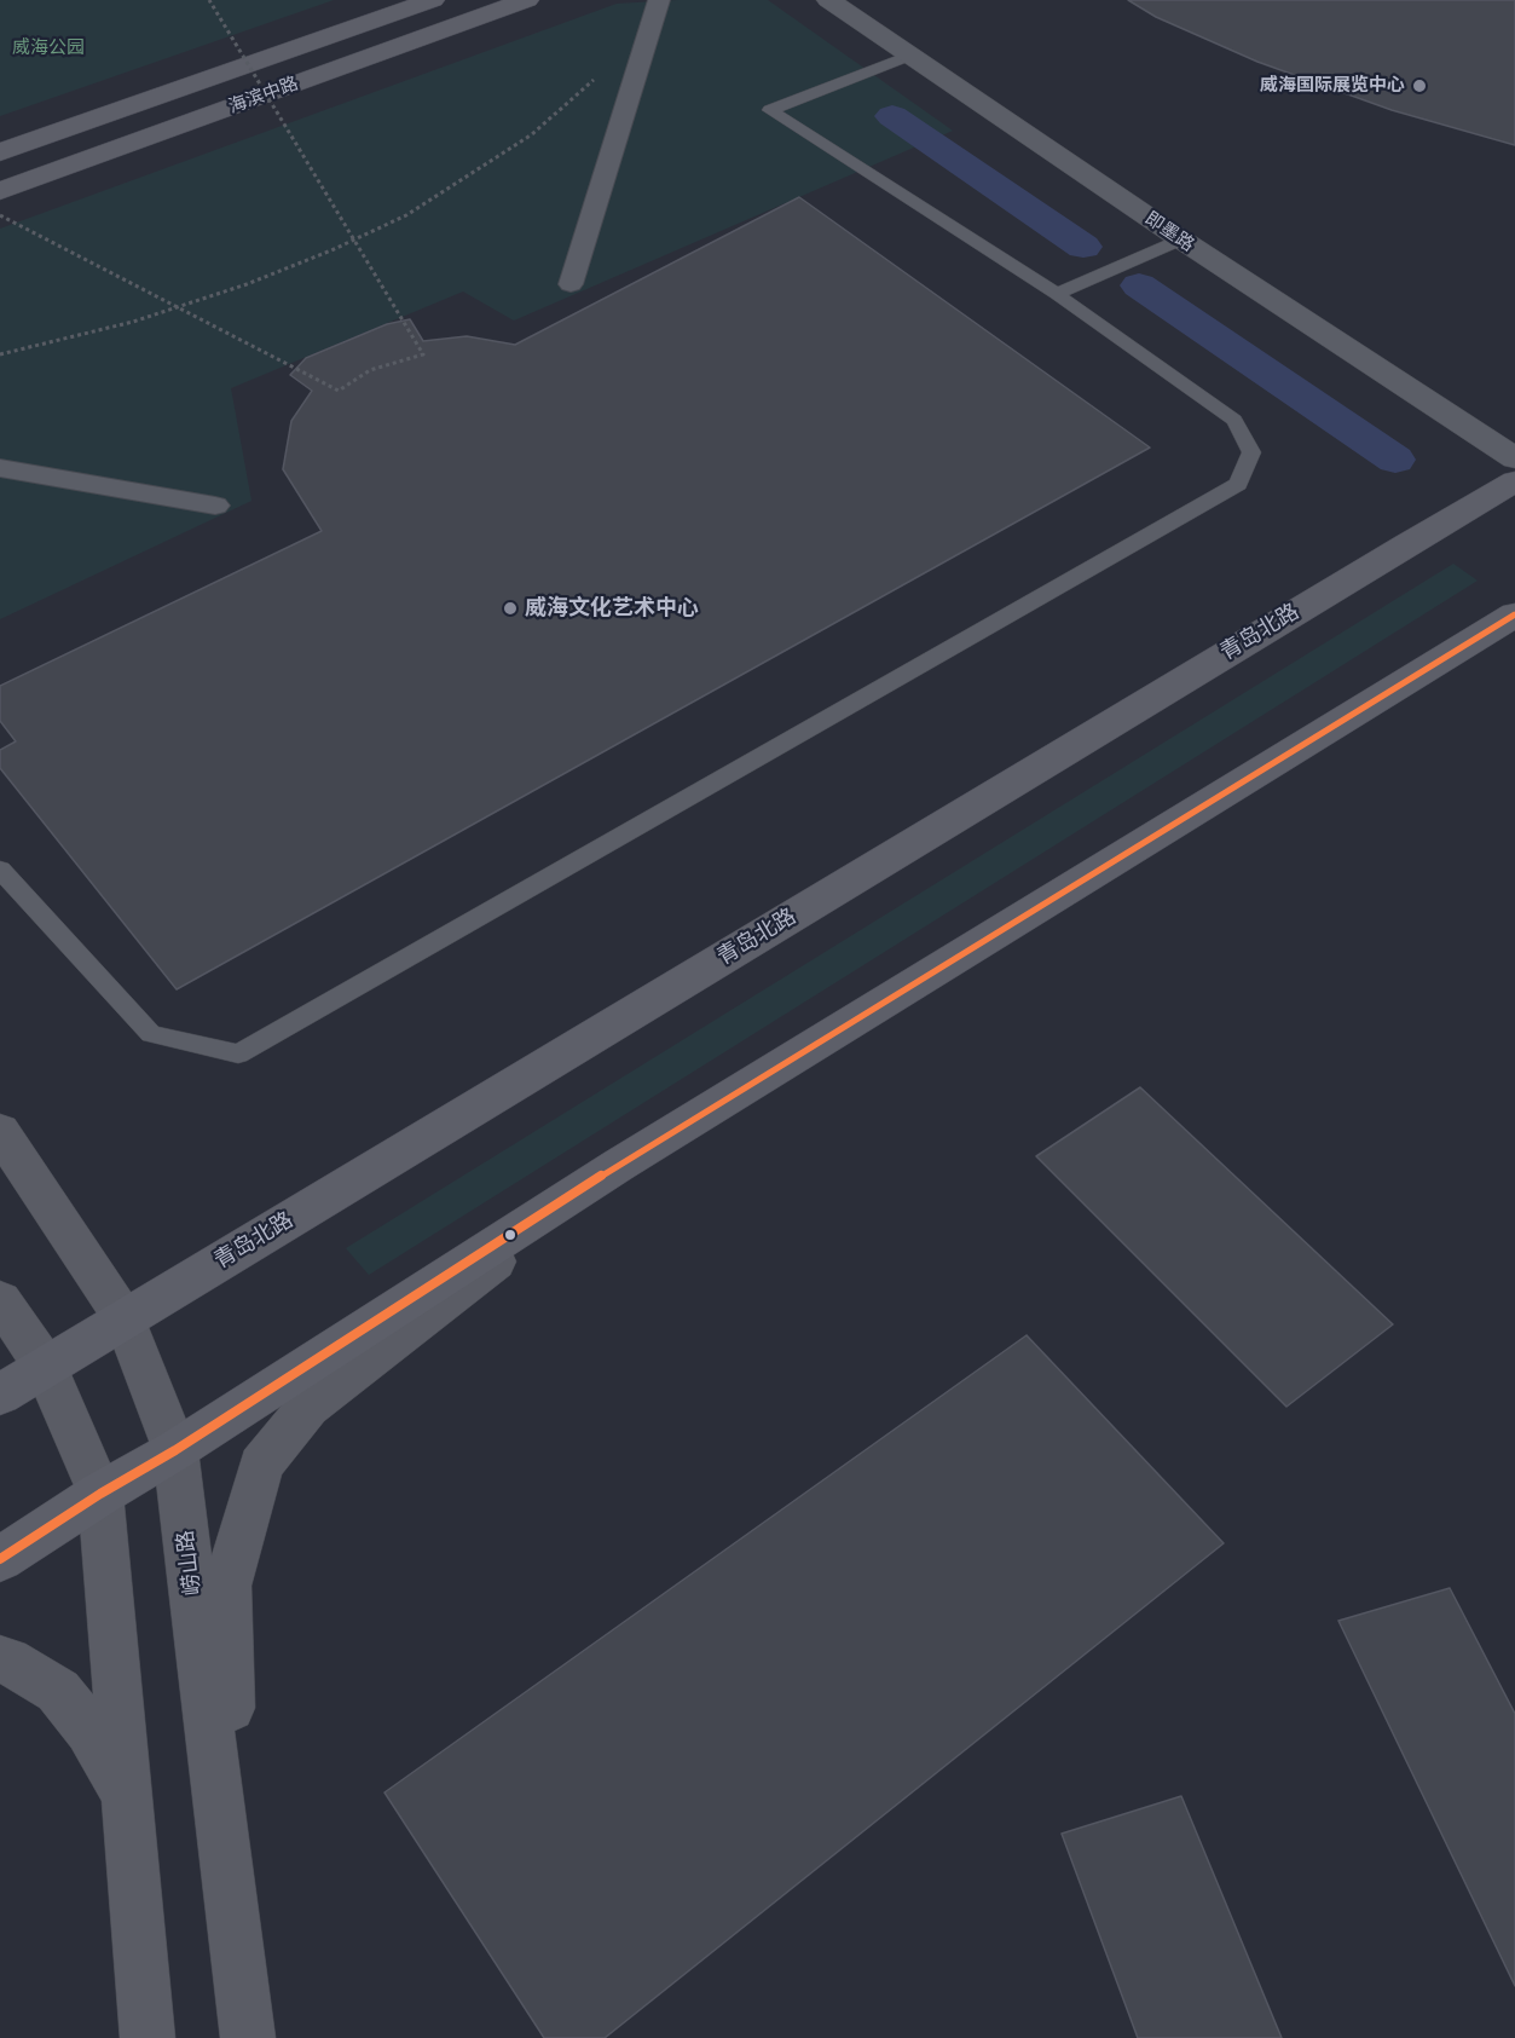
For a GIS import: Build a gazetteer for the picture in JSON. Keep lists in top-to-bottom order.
{
  "streets": {
    "main road": ["海滨中路", "青岛北路", "崂山路"],
    "street": ["即墨路"]
  },
  "crossings": [
    ["青岛北路", "崂山路"]
  ],
  "parks": ["威海公园"],
  "places": ["威海国际展览中心", "威海文化艺术中心"]
}
